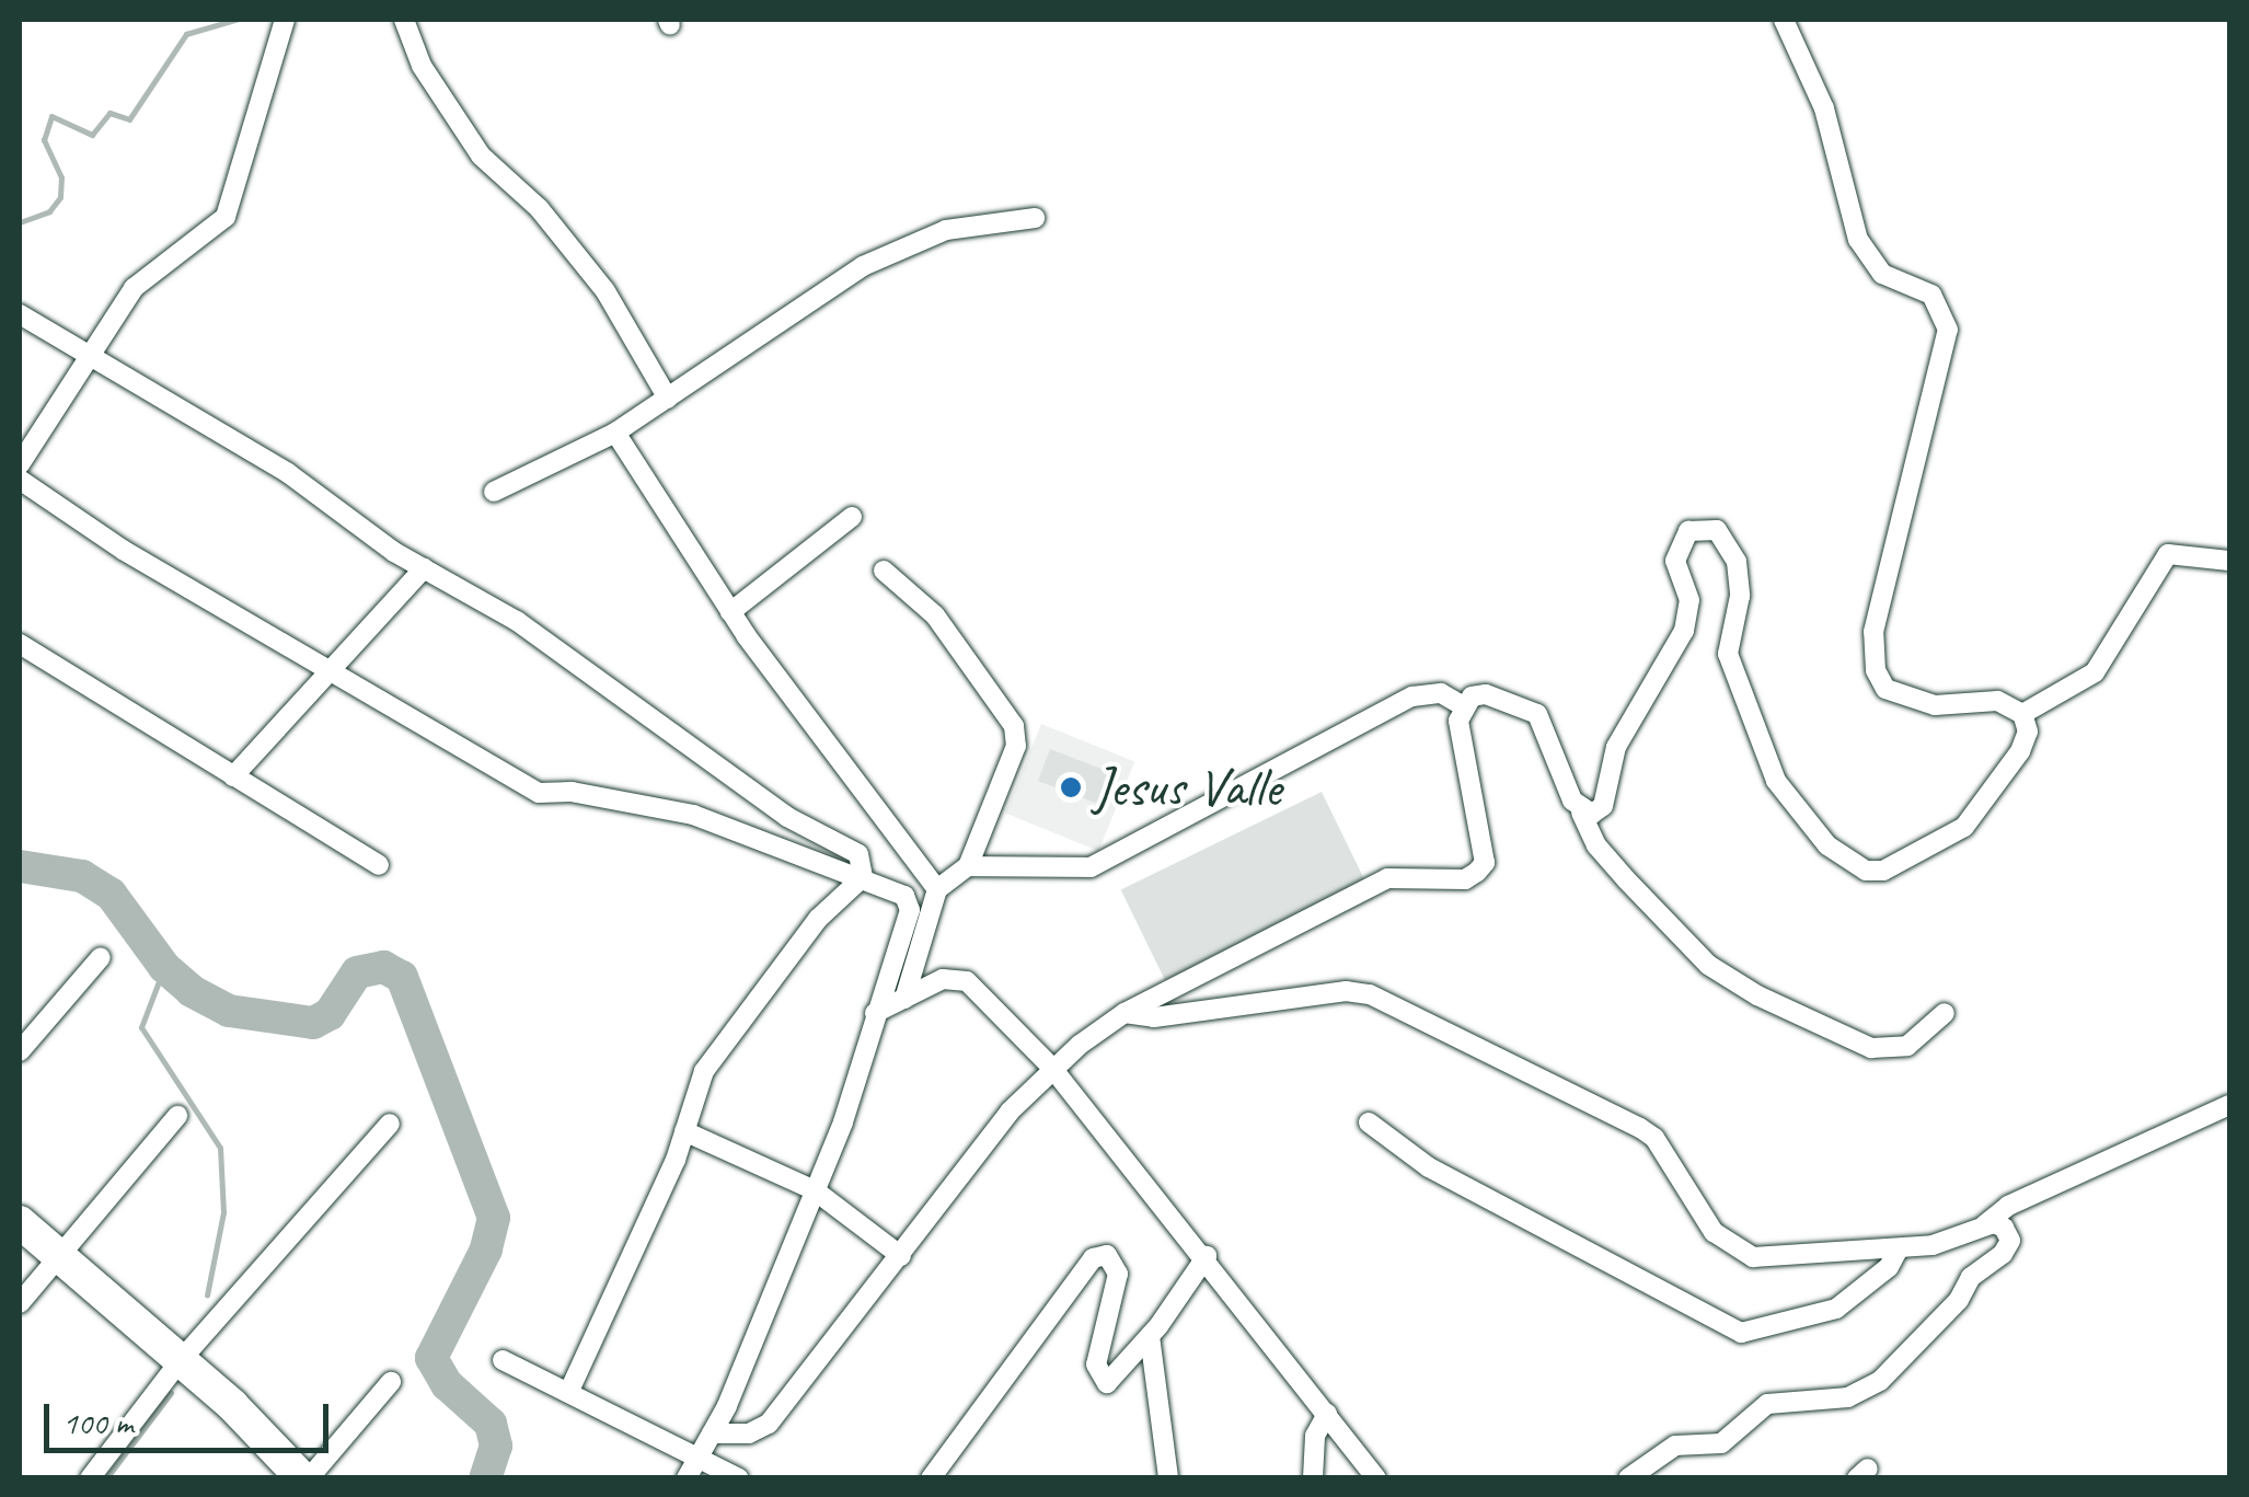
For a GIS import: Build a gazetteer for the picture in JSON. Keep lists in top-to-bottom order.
{
  "places": ["Jesus Valle"],
  "scale_bar": "100 m"
}
